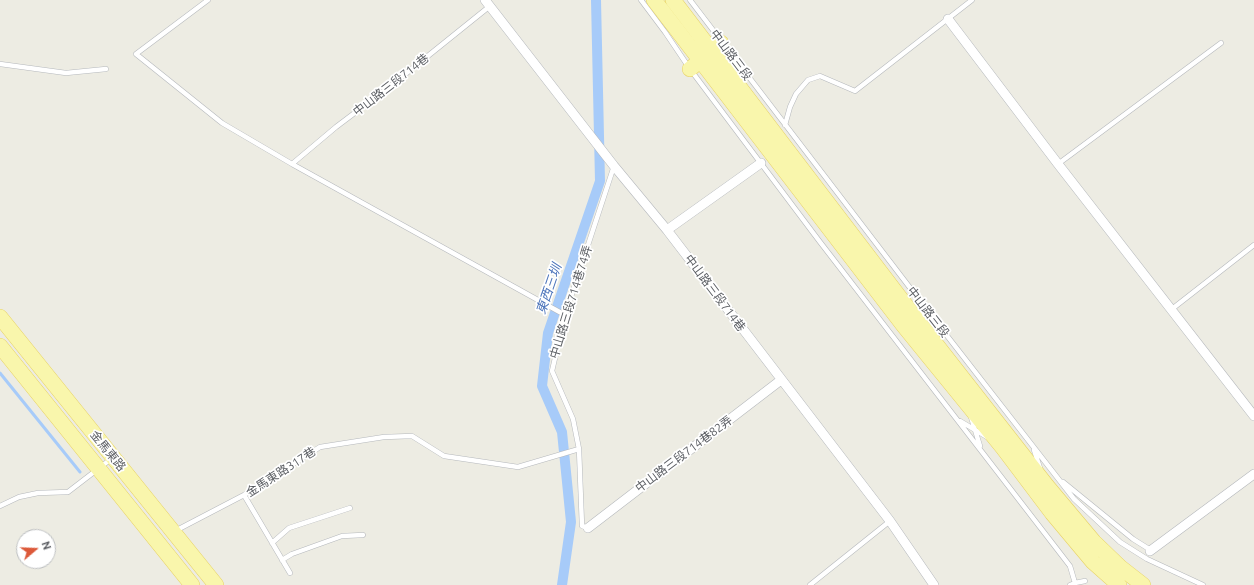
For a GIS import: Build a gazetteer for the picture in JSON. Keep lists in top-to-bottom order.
{
  "streets": {
    "main road": ["中山路三段", "金馬東路"],
    "street": ["中山路三段714巷", "中山路三段714巷82弄"],
    "lane": ["中山路三段714巷74弄", "金馬東路317巷"]
  },
  "crossings": [
    ["中山路三段714巷", "中山路三段714巷74弄"],
    ["中山路三段714巷", "中山路三段714巷82弄"],
    ["中山路三段714巷74弄", "中山路三段714巷82弄"],
    ["中山路三段714巷74弄", "金馬東路317巷"],
    ["金馬東路", "金馬東路317巷"]
  ],
  "water": ["東西三圳"],
  "north": "right"
}
